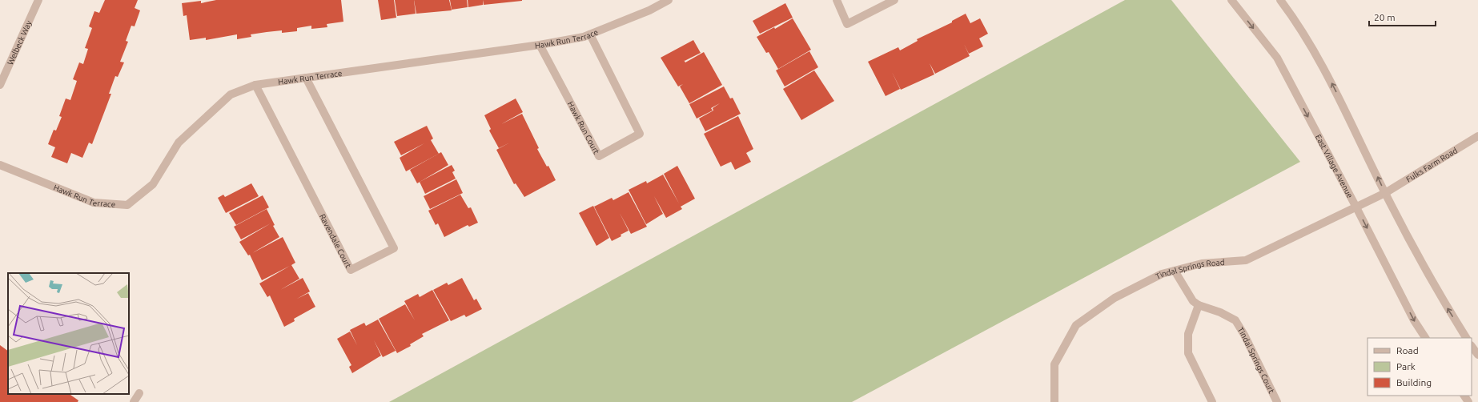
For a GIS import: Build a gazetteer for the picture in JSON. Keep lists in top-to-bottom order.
{
  "streets": {
    "street": [
      "Hawk Run Terrace",
      "Welbeck Way",
      "Hawk Run Court",
      "Fulks Farm Road",
      "East Village Avenue",
      "Ravendale Court",
      "Tindal Springs Road",
      "Tindal Springs Court"
    ]
  },
  "crossings": [
    ["Hawk Run Terrace", "Hawk Run Court"],
    ["Hawk Run Terrace", "Ravendale Court"],
    ["Fulks Farm Road", "Tindal Springs Road"],
    ["East Village Avenue", "Tindal Springs Road"]
  ],
  "legend": ["Road", "Park", "Building"],
  "scale_bar": "20 m"
}
